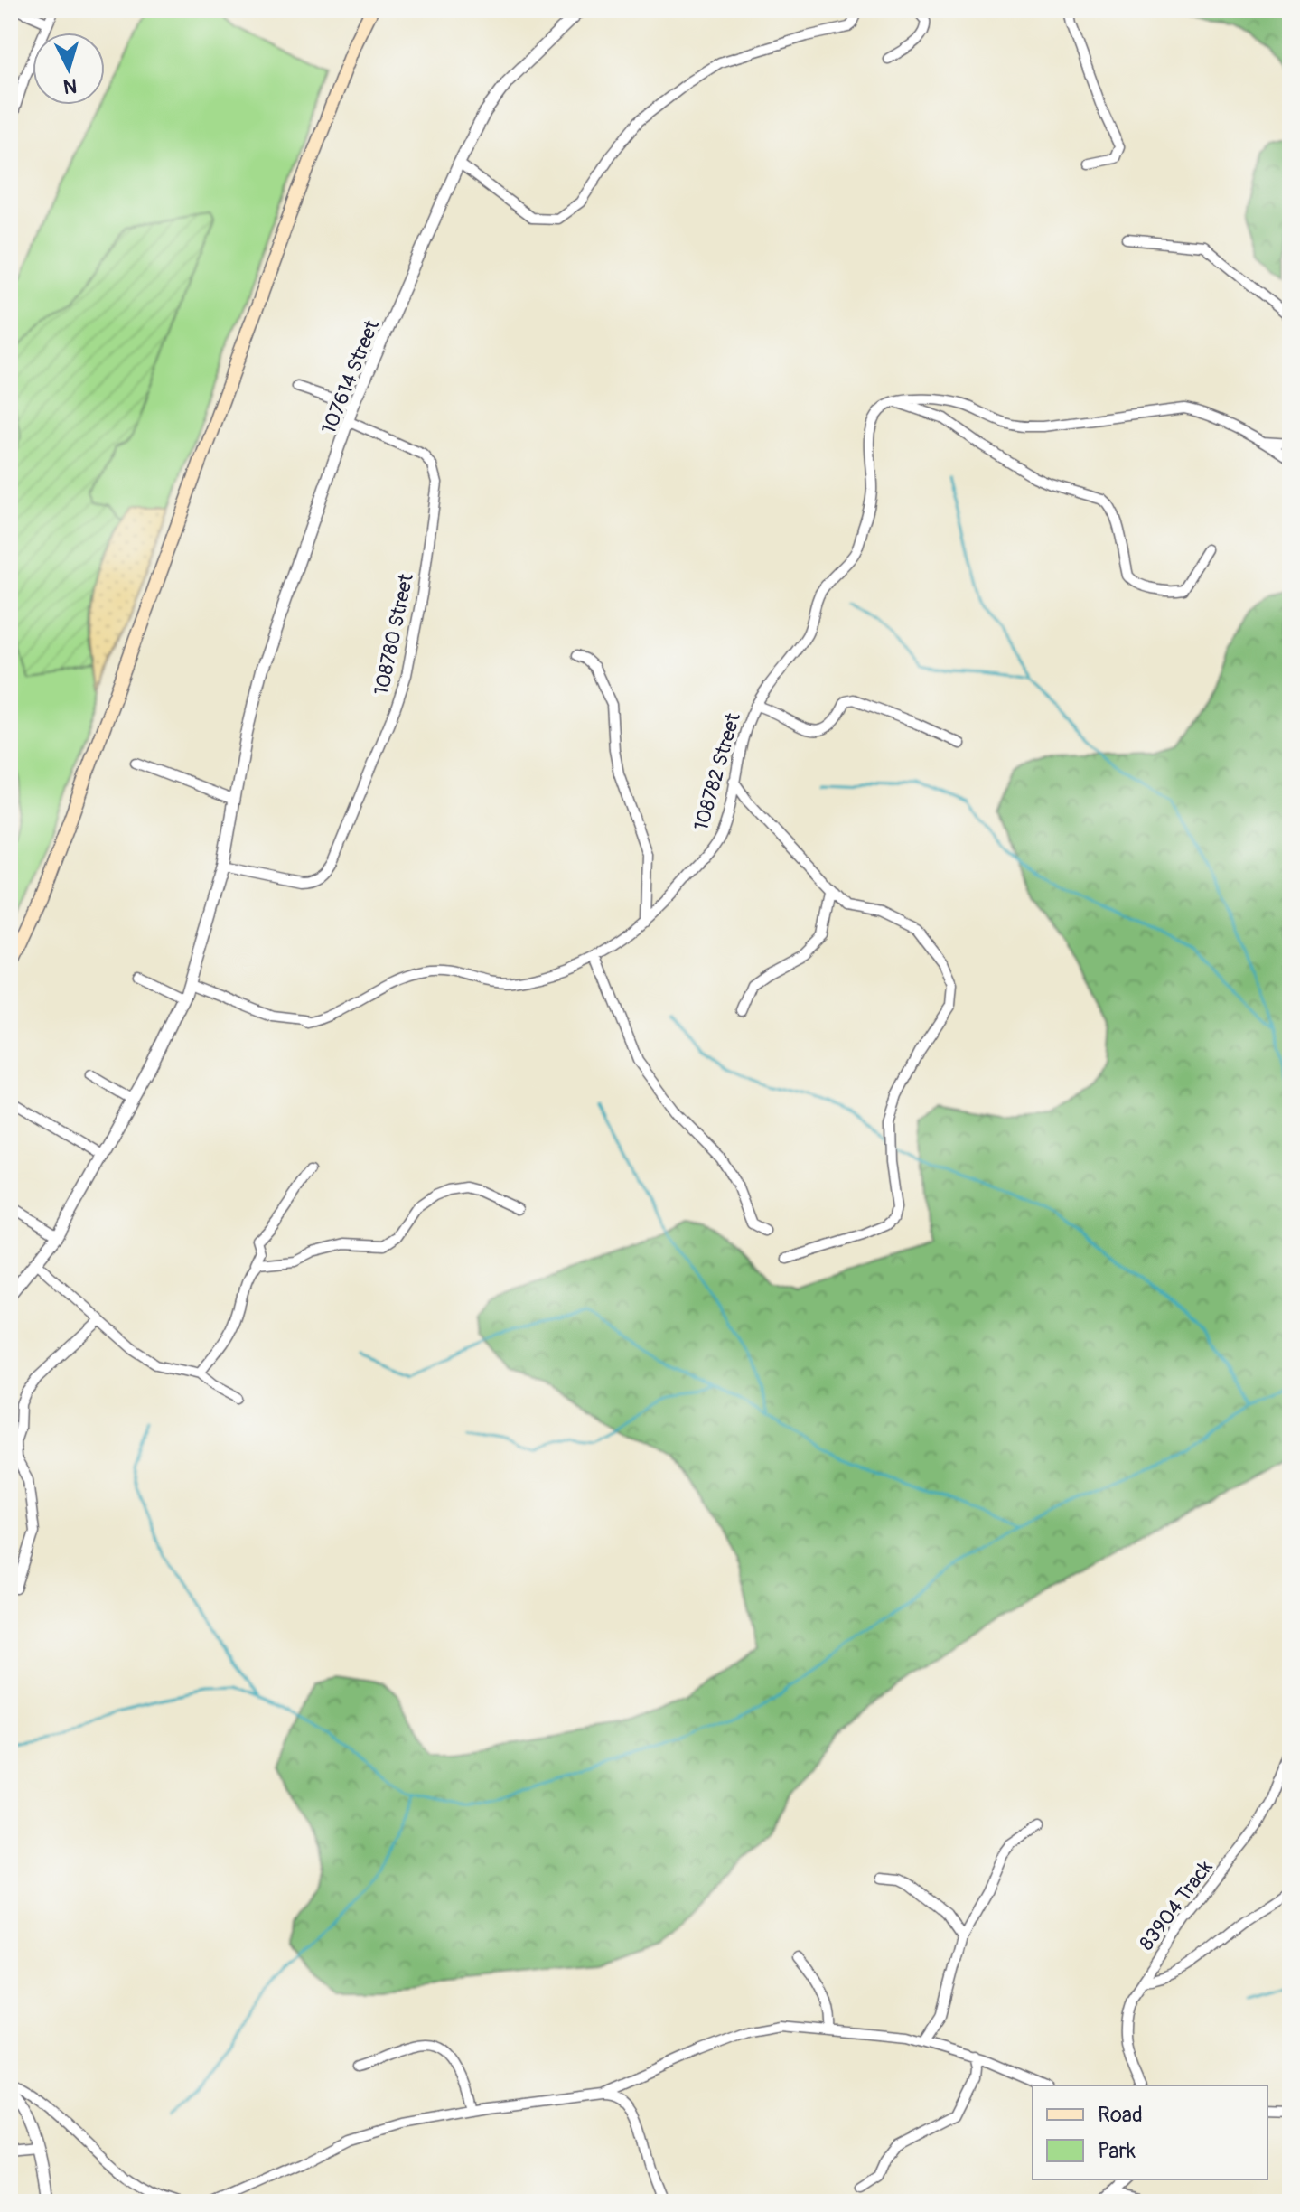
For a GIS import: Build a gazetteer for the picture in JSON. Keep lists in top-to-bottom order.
{
  "streets": {
    "street": [
      "107614 Street",
      "108780 Street",
      "108782 Street",
      "83904 Track"
    ]
  },
  "crossings": [
    ["107614 Street", "108780 Street"],
    ["107614 Street", "108782 Street"]
  ],
  "legend": ["Road", "Park"],
  "north": "bottom"
}
